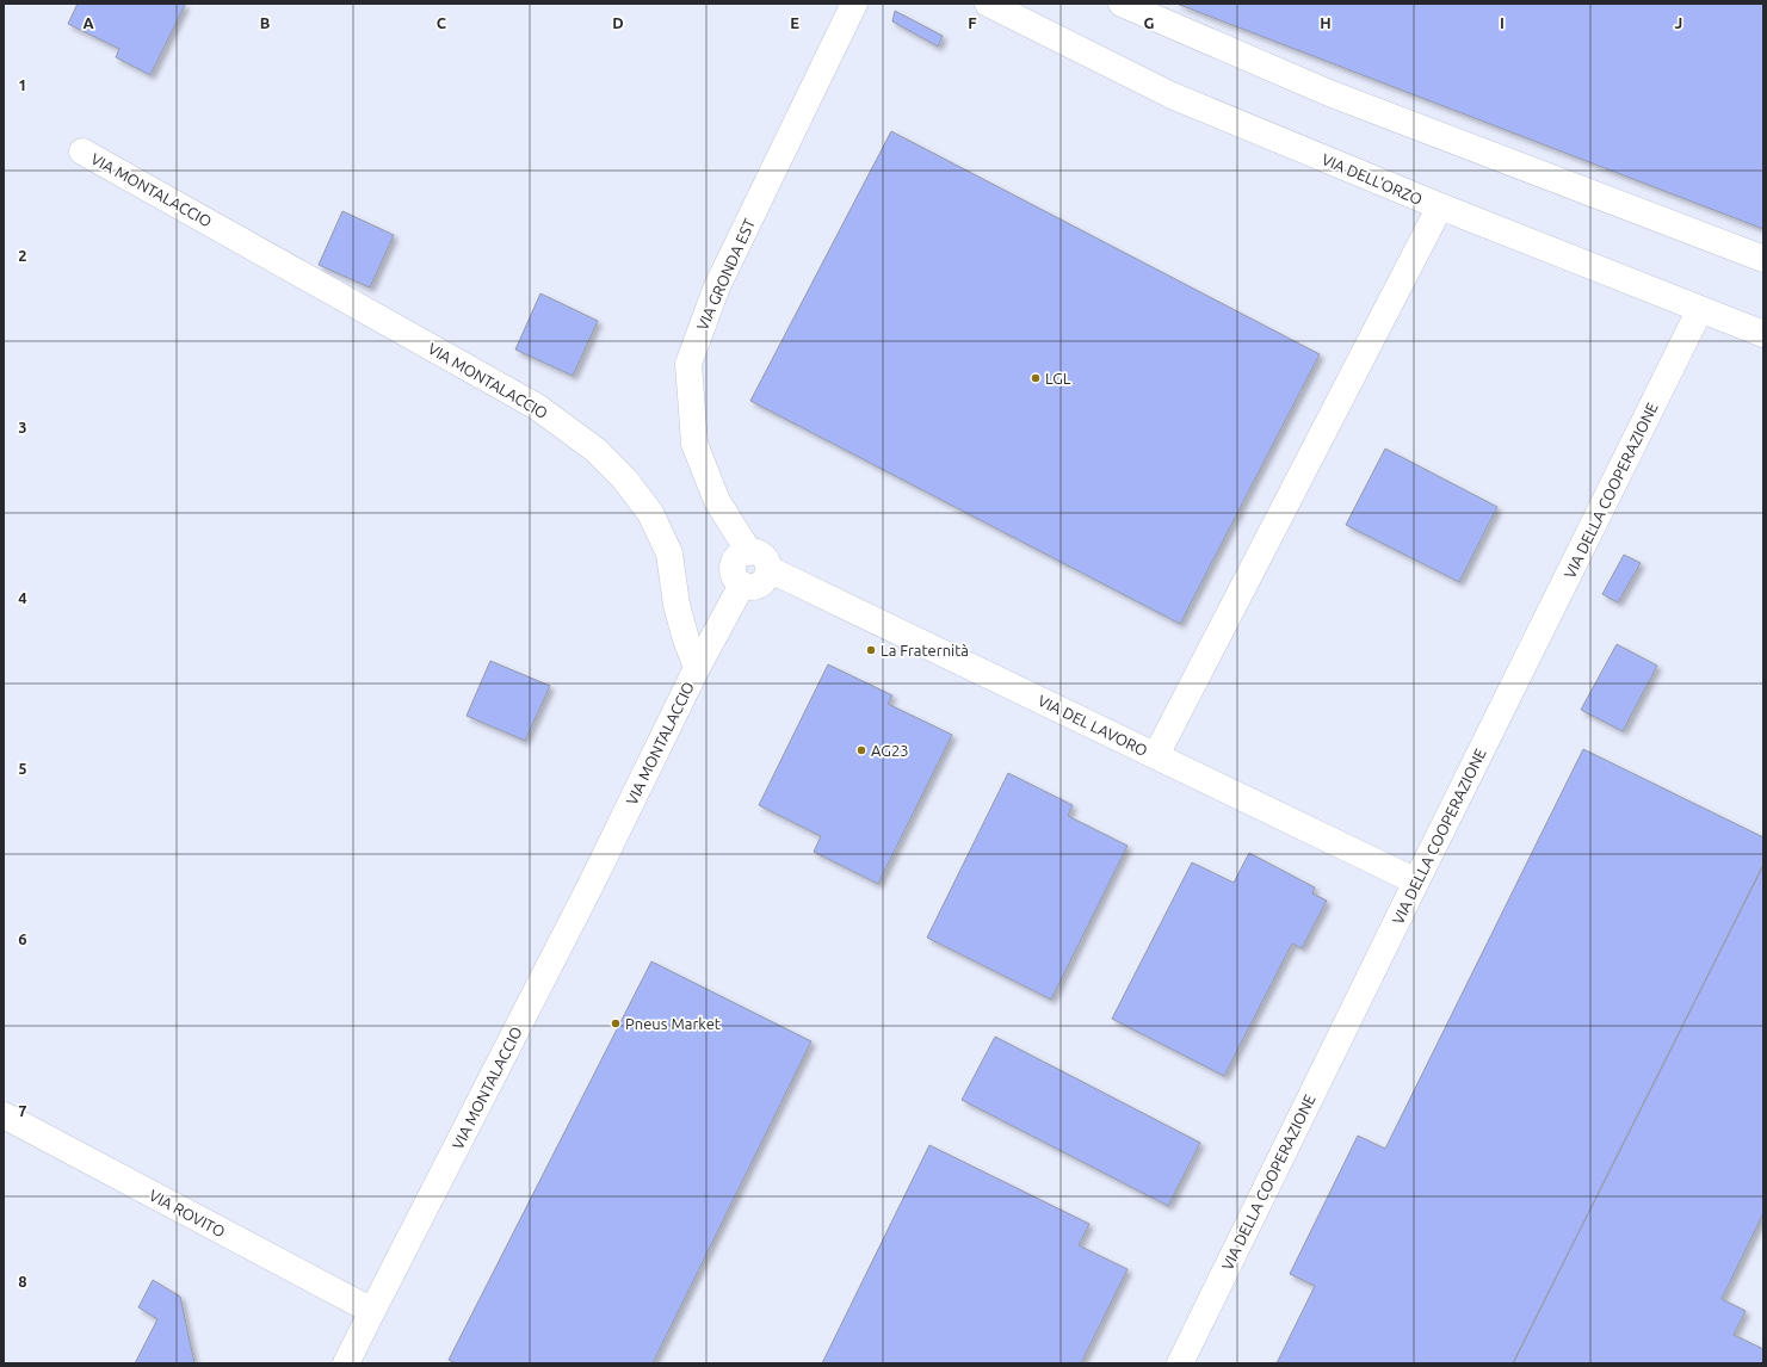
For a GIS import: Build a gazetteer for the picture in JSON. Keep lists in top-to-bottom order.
{
  "streets": {
    "street": [
      "VIA DELL'ORZO",
      "VIA MONTALACCIO",
      "VIA GRONDA EST",
      "VIA DELLA COOPERAZIONE",
      "VIA DEL LAVORO",
      "VIA ROVITO"
    ]
  },
  "crossings": [
    ["VIA DELL'ORZO", "VIA DELLA COOPERAZIONE"],
    ["VIA MONTALACCIO", "VIA ROVITO"],
    ["VIA GRONDA EST", "VIA DEL LAVORO"],
    ["VIA DELLA COOPERAZIONE", "VIA DEL LAVORO"]
  ],
  "places": [
    "LGL",
    "La Fraternità",
    "AG23",
    "Pneus Market"
  ],
  "grid": {
    "columns": [
      "A",
      "B",
      "C",
      "D",
      "E",
      "F",
      "G",
      "H",
      "I",
      "J"
    ],
    "rows": [
      "1",
      "2",
      "3",
      "4",
      "5",
      "6",
      "7",
      "8"
    ]
  }
}
